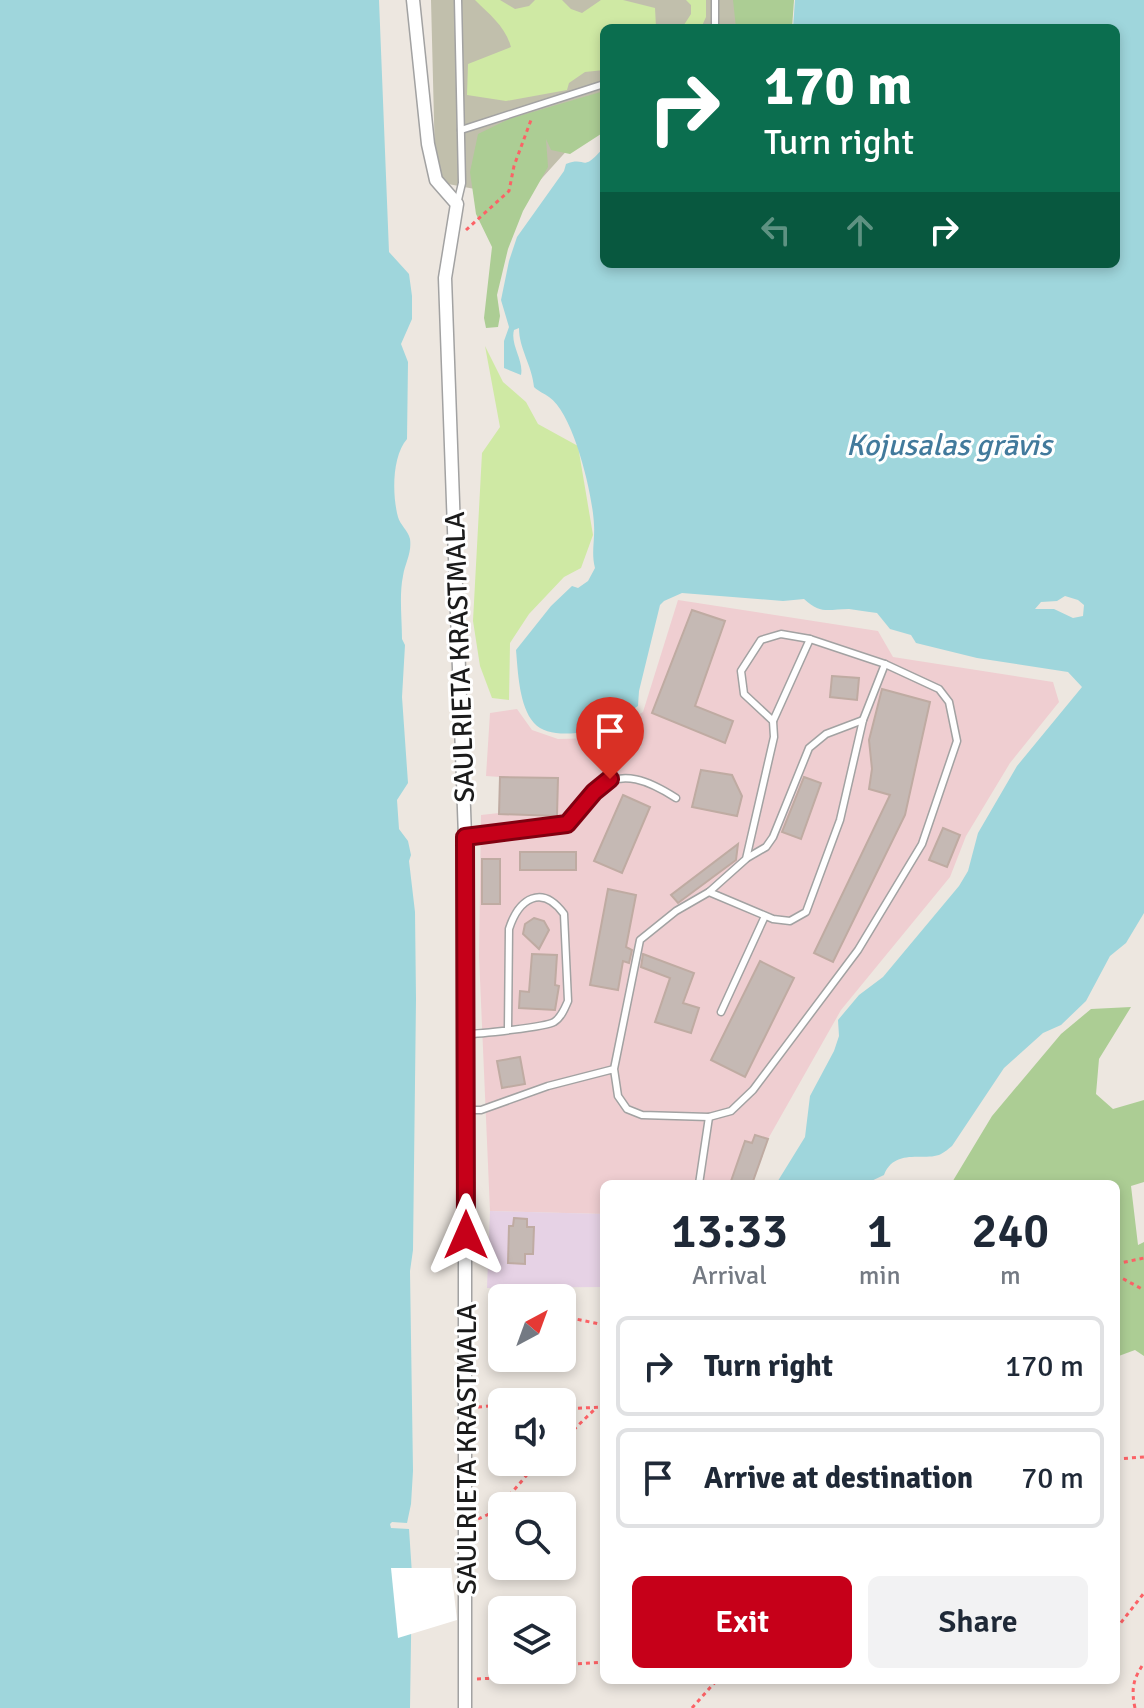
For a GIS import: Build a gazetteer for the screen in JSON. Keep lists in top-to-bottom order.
{
  "streets": {
    "street": ["SAULRIETA KRASTMALA"]
  },
  "water": ["Kojusalas grāvis"],
  "north": "top right",
  "page": {
    "turn": ["170 m", "Turn right"],
    "eta": [
      "13:33",
      "Arrival",
      "1",
      "min",
      "240",
      "m"
    ],
    "list": [
      {
        "name": "Turn right",
        "value": "170 m"
      },
      {
        "name": "Arrive at destination",
        "value": "70 m"
      }
    ],
    "buttons": ["Exit", "Share"]
  }
}
